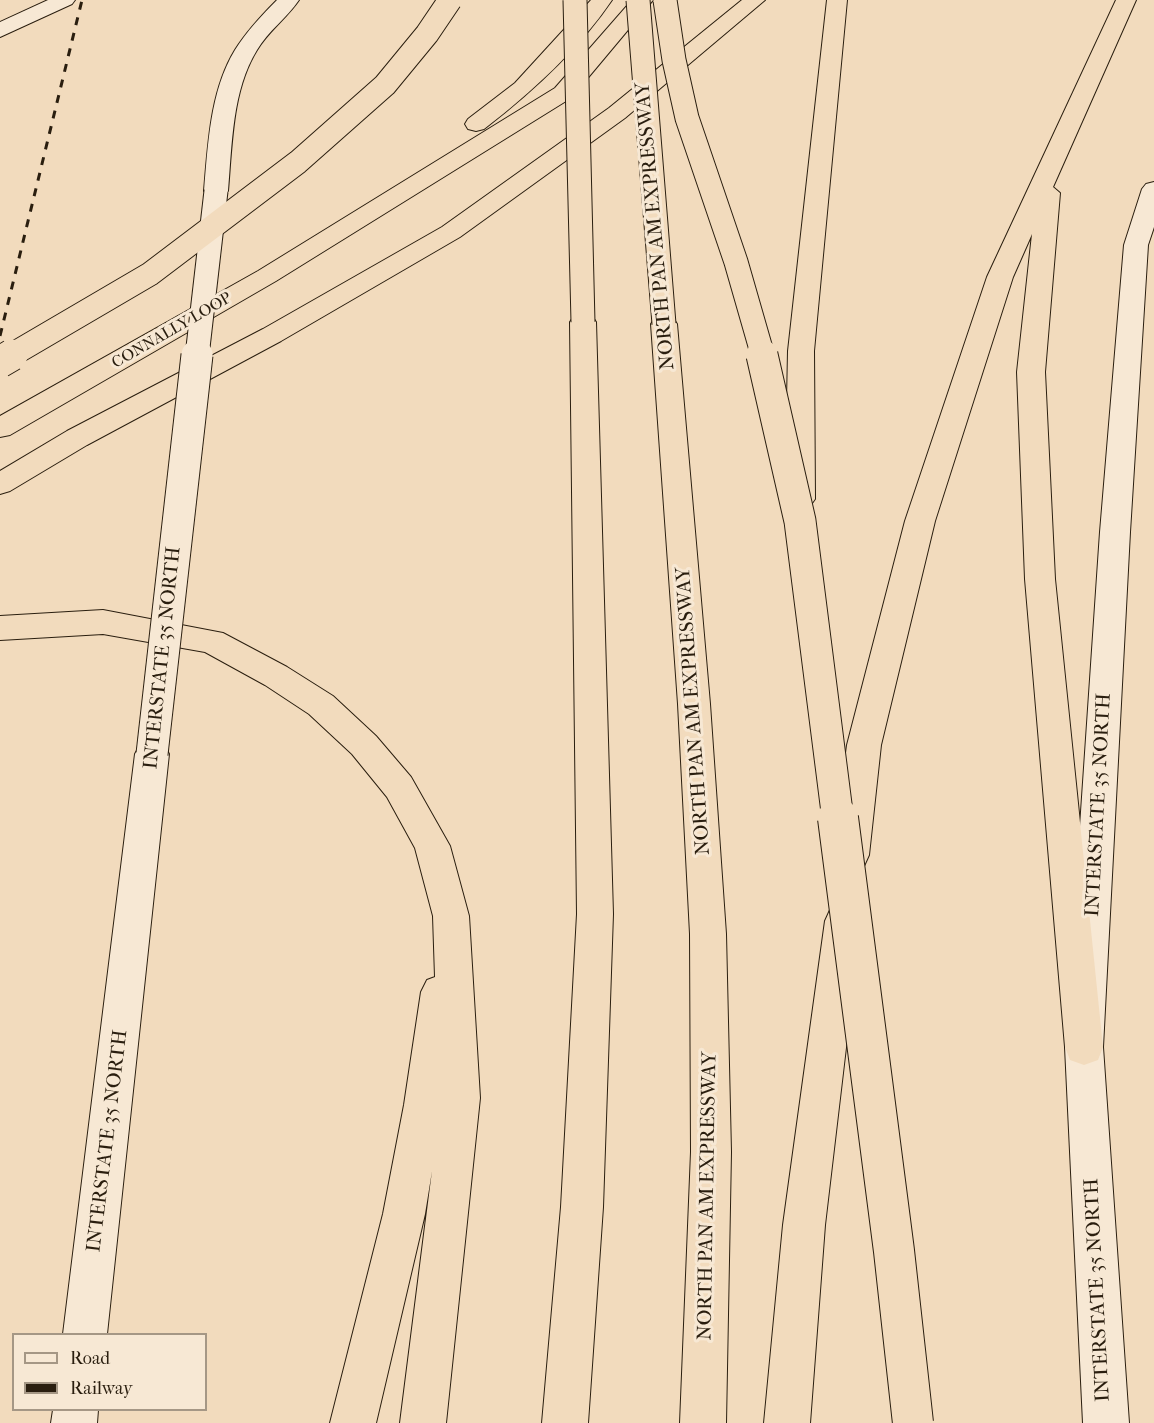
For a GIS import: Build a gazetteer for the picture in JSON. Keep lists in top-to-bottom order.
{
  "streets": {
    "highway": ["NORTH PAN AM EXPRESSWAY", "CONNALLY LOOP"],
    "main road": ["INTERSTATE 35 NORTH"]
  },
  "legend": ["Road", "Railway"]
}
